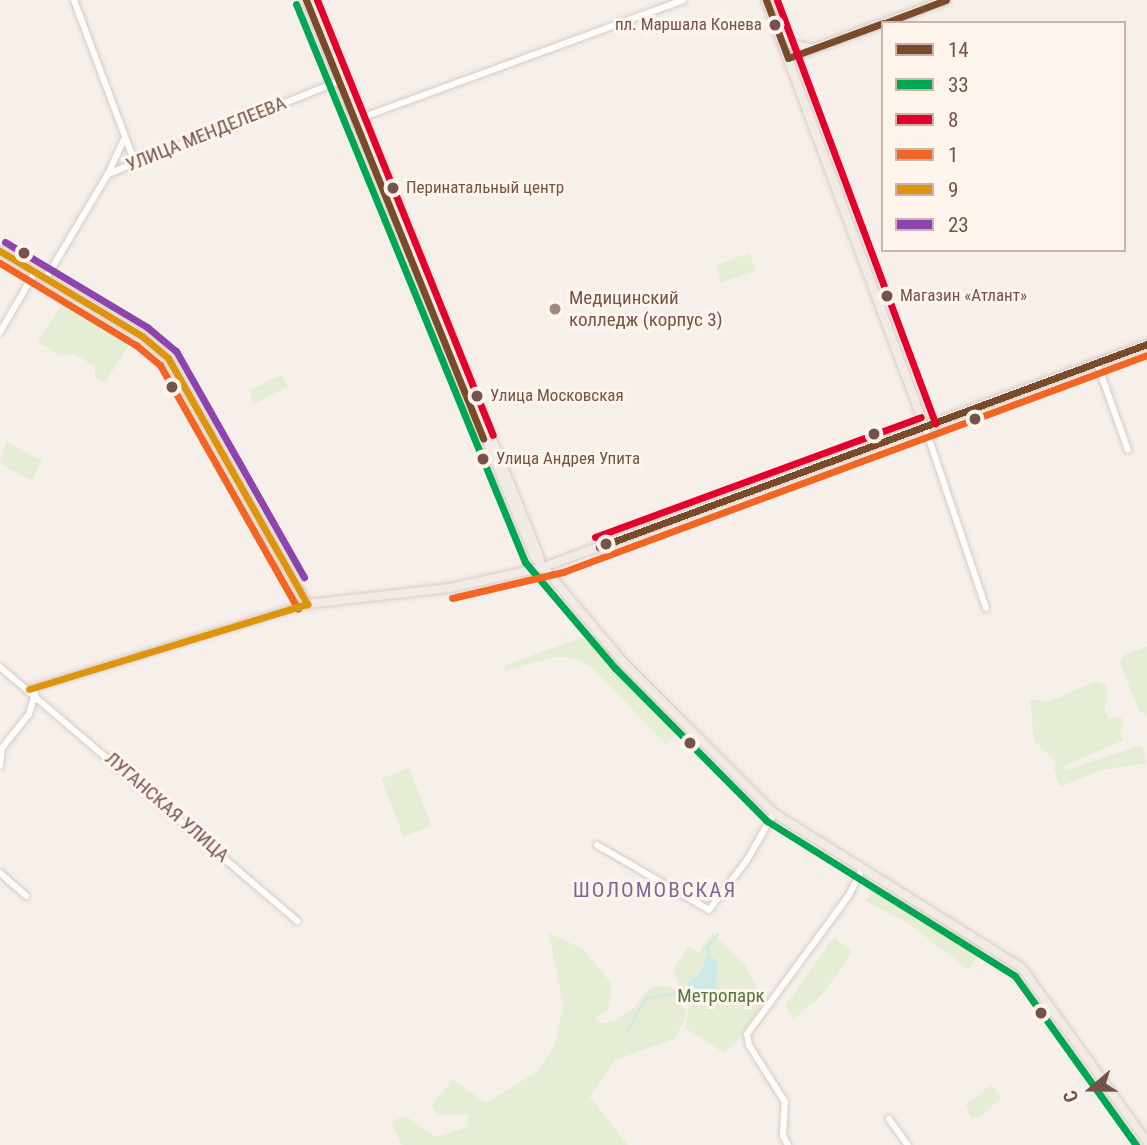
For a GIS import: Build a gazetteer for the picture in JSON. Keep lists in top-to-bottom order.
{
  "streets": {
    "street": ["УЛИЦА МЕНДЕЛЕЕВА", "ЛУГАНСКАЯ УЛИЦА"]
  },
  "districts": ["ШОЛОМОВСКАЯ"],
  "parks": ["Метропарк"],
  "places": [
    "пл. Маршала Конева",
    "Перинатальный центр",
    "Магазин «Атлант»",
    "Медицинский колледж (корпус 3)",
    "Улица Московская",
    "Улица Андрея Упита"
  ],
  "lines": [
    "transit line 14",
    "transit line 8",
    "transit line 33",
    "transit line 23",
    "transit line 9",
    "transit line 1"
  ],
  "legend": [
    "14",
    "33",
    "8",
    "1",
    "9",
    "23"
  ],
  "north": "left"
}
